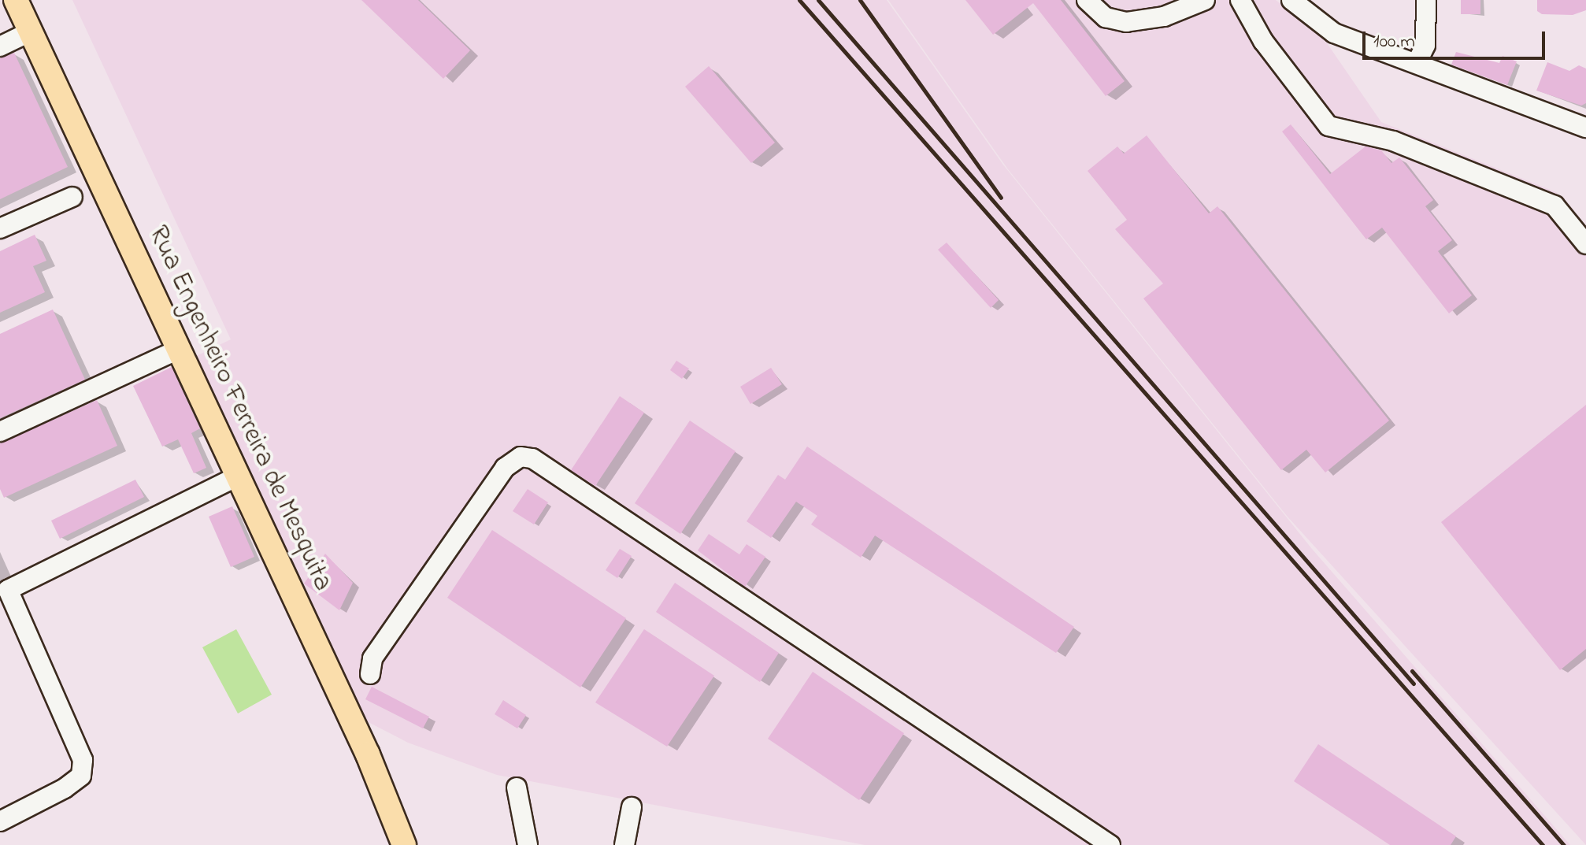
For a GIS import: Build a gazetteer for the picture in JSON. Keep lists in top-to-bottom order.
{
  "streets": {
    "main road": ["Rua Engenheiro Ferreira de Mesquita"]
  },
  "scale_bar": "100 m"
}
